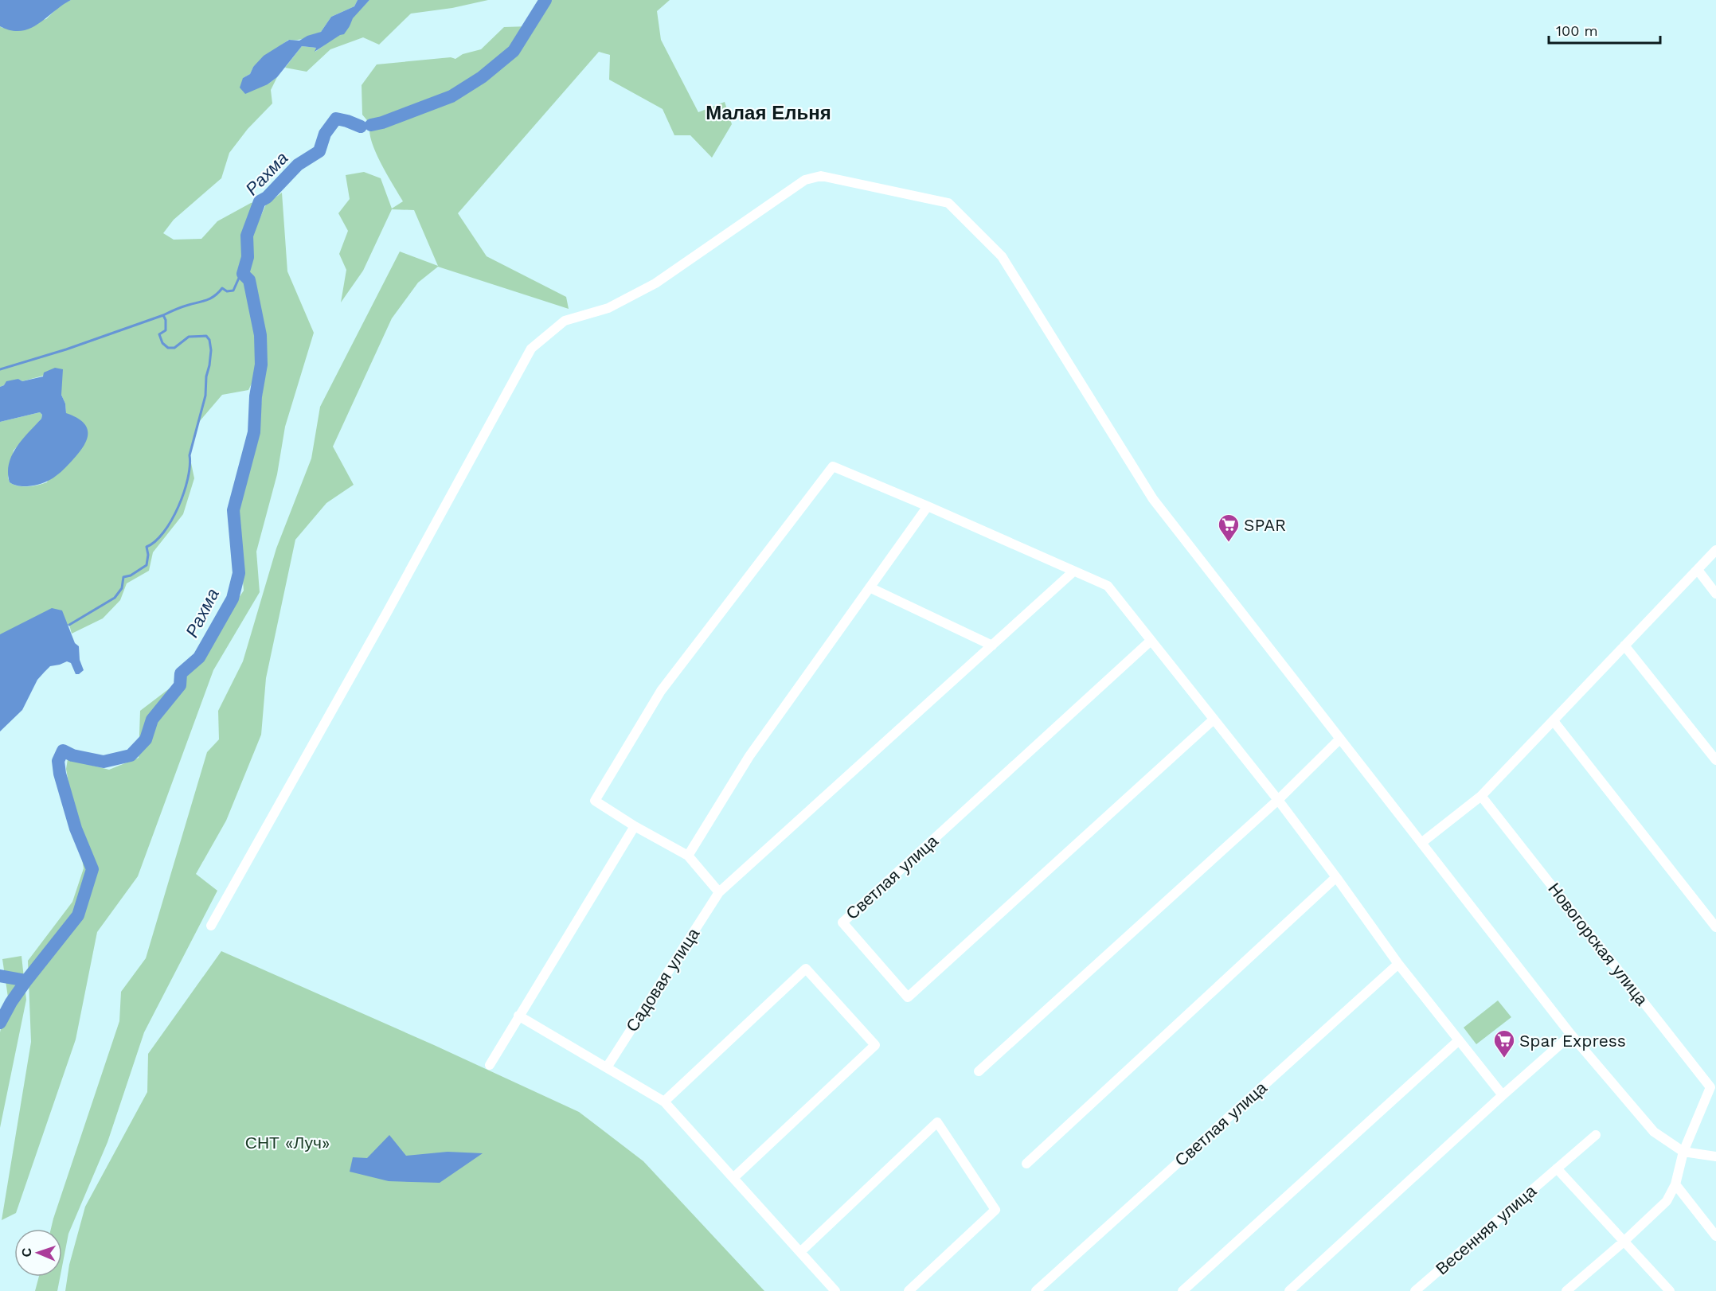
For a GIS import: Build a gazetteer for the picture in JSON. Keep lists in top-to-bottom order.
{
  "streets": {
    "street": [
      "Светлая улица",
      "Новогорская улица",
      "Садовая улица",
      "Весенняя улица"
    ]
  },
  "districts": ["Малая Ельня"],
  "water": ["Рахма"],
  "parks": ["СНТ «Луч»"],
  "places": {
    "supermarket": ["SPAR", "Spar Express"]
  },
  "scale_bar": "100 m",
  "north": "left"
}
